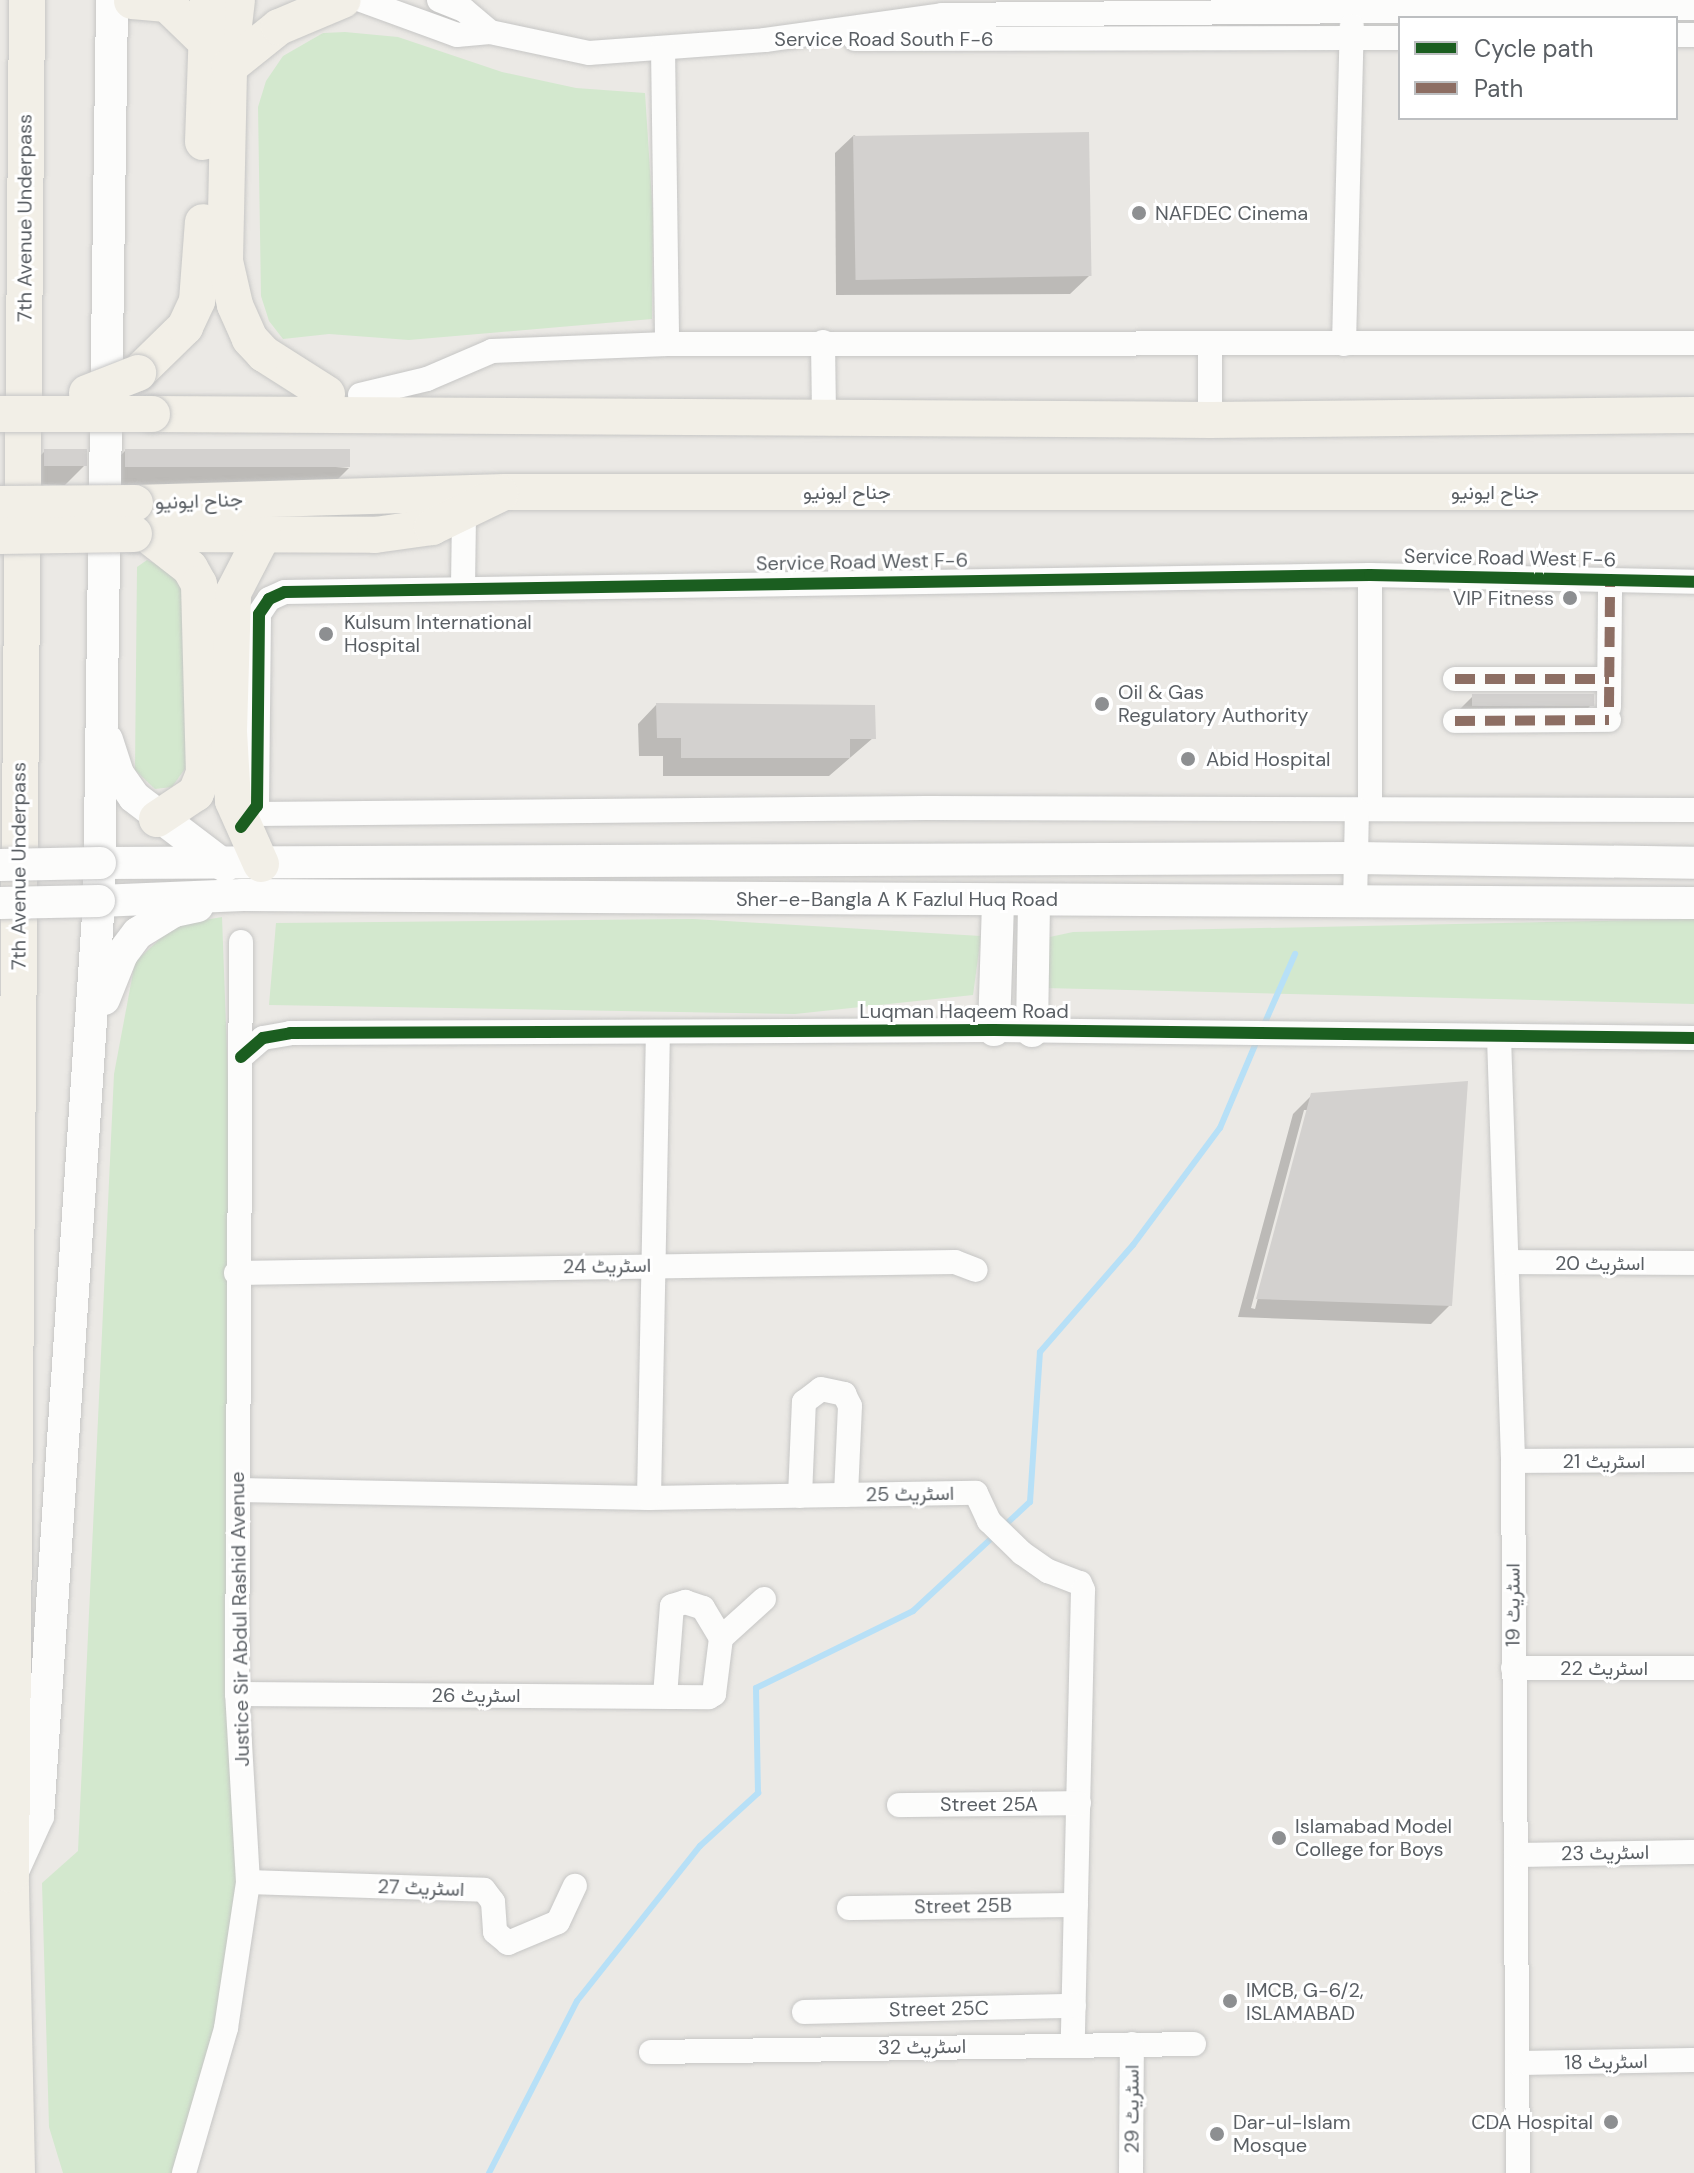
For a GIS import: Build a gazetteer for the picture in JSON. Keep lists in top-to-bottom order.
{
  "streets": {
    "main road": ["7th Avenue Underpass", "جناح ایونیو", "Sher-e-Bangla A K Fazlul Huq Road"],
    "street": [
      "Service Road South F-6",
      "Service Road West F-6",
      "Luqman Haqeem Road",
      "اسٹریٹ 20",
      "اسٹریٹ 24",
      "اسٹریٹ 21",
      "اسٹریٹ 25",
      "اسٹریٹ 19",
      "Justice Sir Abdul Rashid Avenue",
      "اسٹریٹ 22",
      "اسٹریٹ 26",
      "Street 25A",
      "اسٹریٹ 23",
      "اسٹریٹ 27",
      "Street 25B",
      "Street 25C",
      "اسٹریٹ 32",
      "اسٹریٹ 18",
      "اسٹریٹ 29"
    ]
  },
  "crossings": [
    ["Luqman Haqeem Road", "اسٹریٹ 19"],
    ["Luqman Haqeem Road", "Justice Sir Abdul Rashid Avenue"],
    ["اسٹریٹ 20", "اسٹریٹ 19"],
    ["اسٹریٹ 24", "Justice Sir Abdul Rashid Avenue"],
    ["اسٹریٹ 21", "اسٹریٹ 19"],
    ["اسٹریٹ 25", "Justice Sir Abdul Rashid Avenue"],
    ["اسٹریٹ 25", "Street 25A"],
    ["اسٹریٹ 25", "Street 25B"],
    ["اسٹریٹ 25", "Street 25C"],
    ["اسٹریٹ 25", "اسٹریٹ 32"],
    ["اسٹریٹ 19", "اسٹریٹ 22"],
    ["اسٹریٹ 19", "اسٹریٹ 23"],
    ["اسٹریٹ 19", "اسٹریٹ 18"],
    ["Justice Sir Abdul Rashid Avenue", "اسٹریٹ 26"],
    ["Justice Sir Abdul Rashid Avenue", "اسٹریٹ 27"],
    ["اسٹریٹ 32", "اسٹریٹ 29"]
  ],
  "places": [
    "NAFDEC Cinema",
    "VIP Fitness",
    "Kulsum International Hospital",
    "Oil & Gas Regulatory Authority",
    "Abid Hospital",
    "Islamabad Model College for Boys",
    "IMCB, G-6/2, ISLAMABAD",
    "CDA Hospital",
    "Dar-ul-Islam Mosque"
  ],
  "legend": ["Cycle path", "Path"]
}
